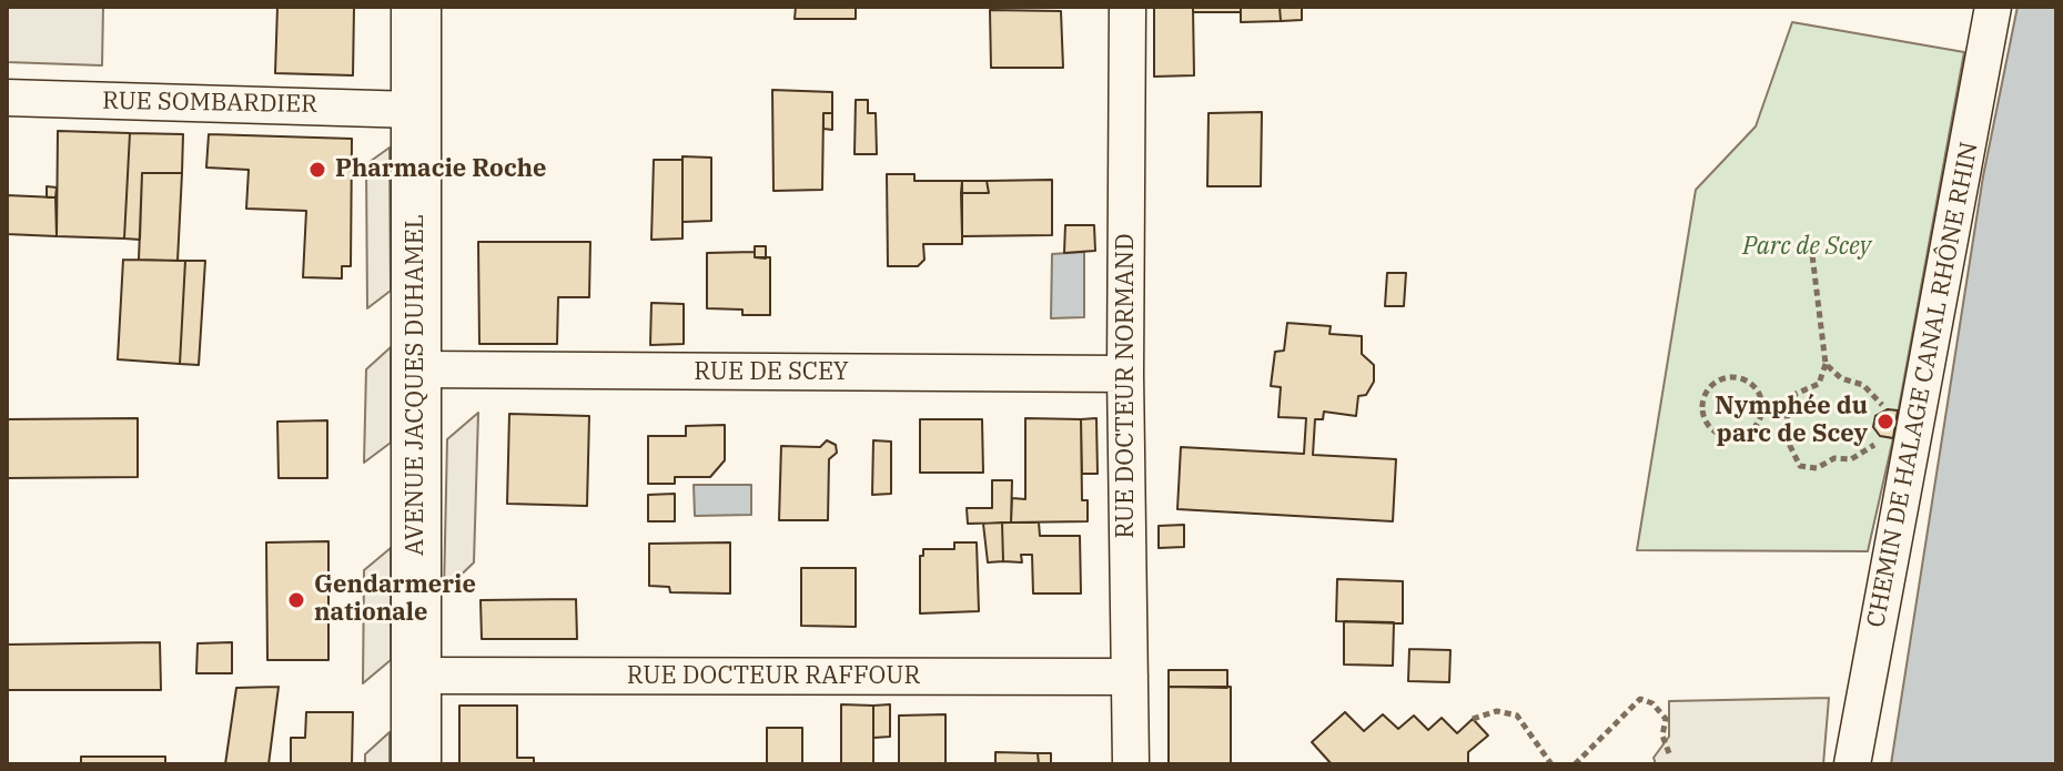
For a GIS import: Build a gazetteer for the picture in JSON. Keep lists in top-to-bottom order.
{
  "streets": {
    "main road": ["AVENUE JACQUES DUHAMEL"],
    "street": [
      "RUE SOMBARDIER",
      "RUE DE SCEY",
      "CHEMIN DE HALAGE CANAL RHÔNE RHIN",
      "RUE DOCTEUR NORMAND",
      "RUE DOCTEUR RAFFOUR"
    ]
  },
  "crossings": [
    ["RUE SOMBARDIER", "AVENUE JACQUES DUHAMEL"],
    ["RUE DE SCEY", "AVENUE JACQUES DUHAMEL"],
    ["RUE DE SCEY", "RUE DOCTEUR NORMAND"],
    ["AVENUE JACQUES DUHAMEL", "RUE DOCTEUR RAFFOUR"],
    ["RUE DOCTEUR NORMAND", "RUE DOCTEUR RAFFOUR"]
  ],
  "parks": ["Parc de Scey"],
  "places": ["Pharmacie Roche", "Nymphée du parc de Scey", "Gendarmerie nationale"]
}
